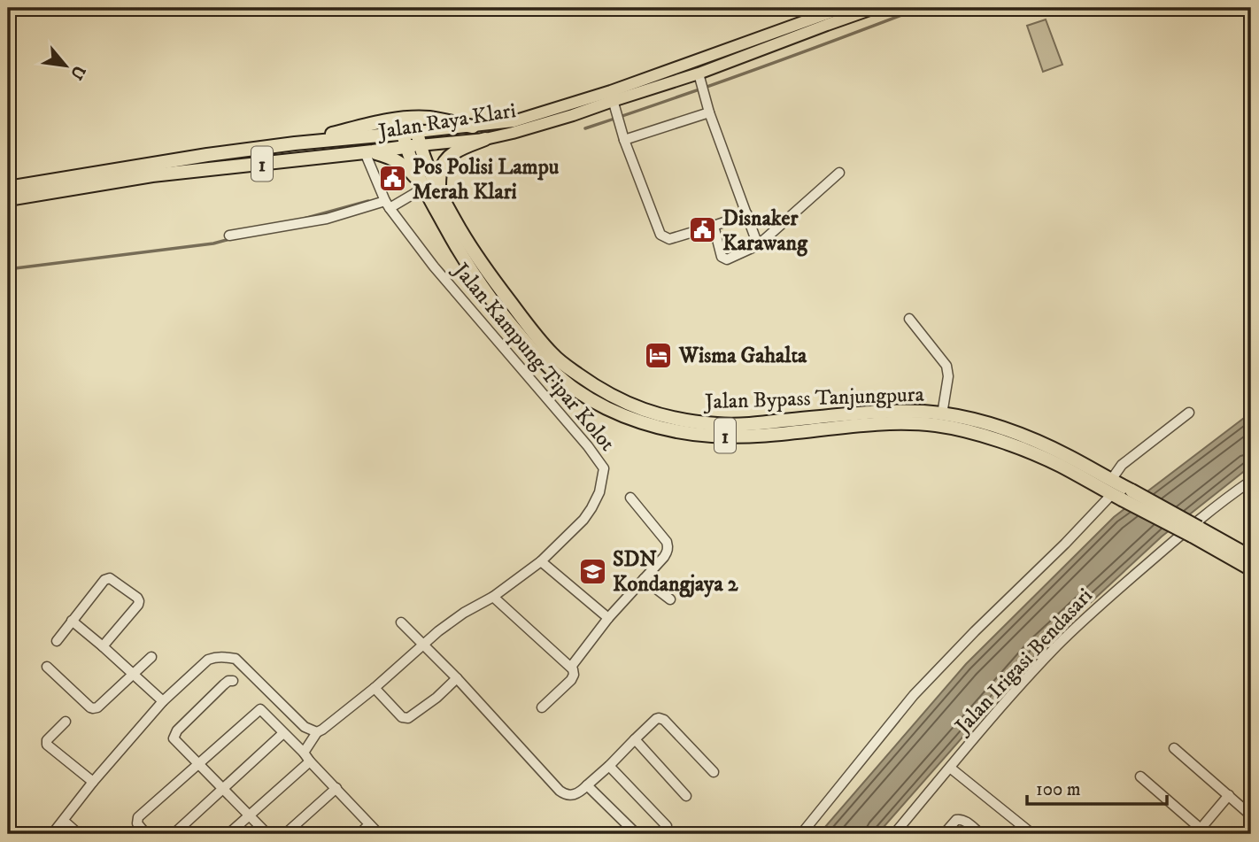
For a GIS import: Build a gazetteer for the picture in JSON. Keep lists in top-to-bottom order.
{
  "streets": {
    "highway": ["Jalan Raya Klari", "1", "Jalan Bypass Tanjungpura"],
    "street": ["Jalan Kampung Tipar Kolot", "Jalan Irigasi Bendasari"]
  },
  "crossings": [
    ["Jalan Raya Klari", "Jalan Kampung Tipar Kolot"],
    ["Jalan Raya Klari", "Jalan Bypass Tanjungpura"]
  ],
  "places": {
    "public building": ["Pos Polisi Lampu Merah Klari", "Disnaker Karawang"],
    "hotel": ["Wisma Gahalta"],
    "school or university": ["SDN Kondangjaya 2"]
  },
  "scale_bar": "100 m",
  "north": "bottom right"
}
